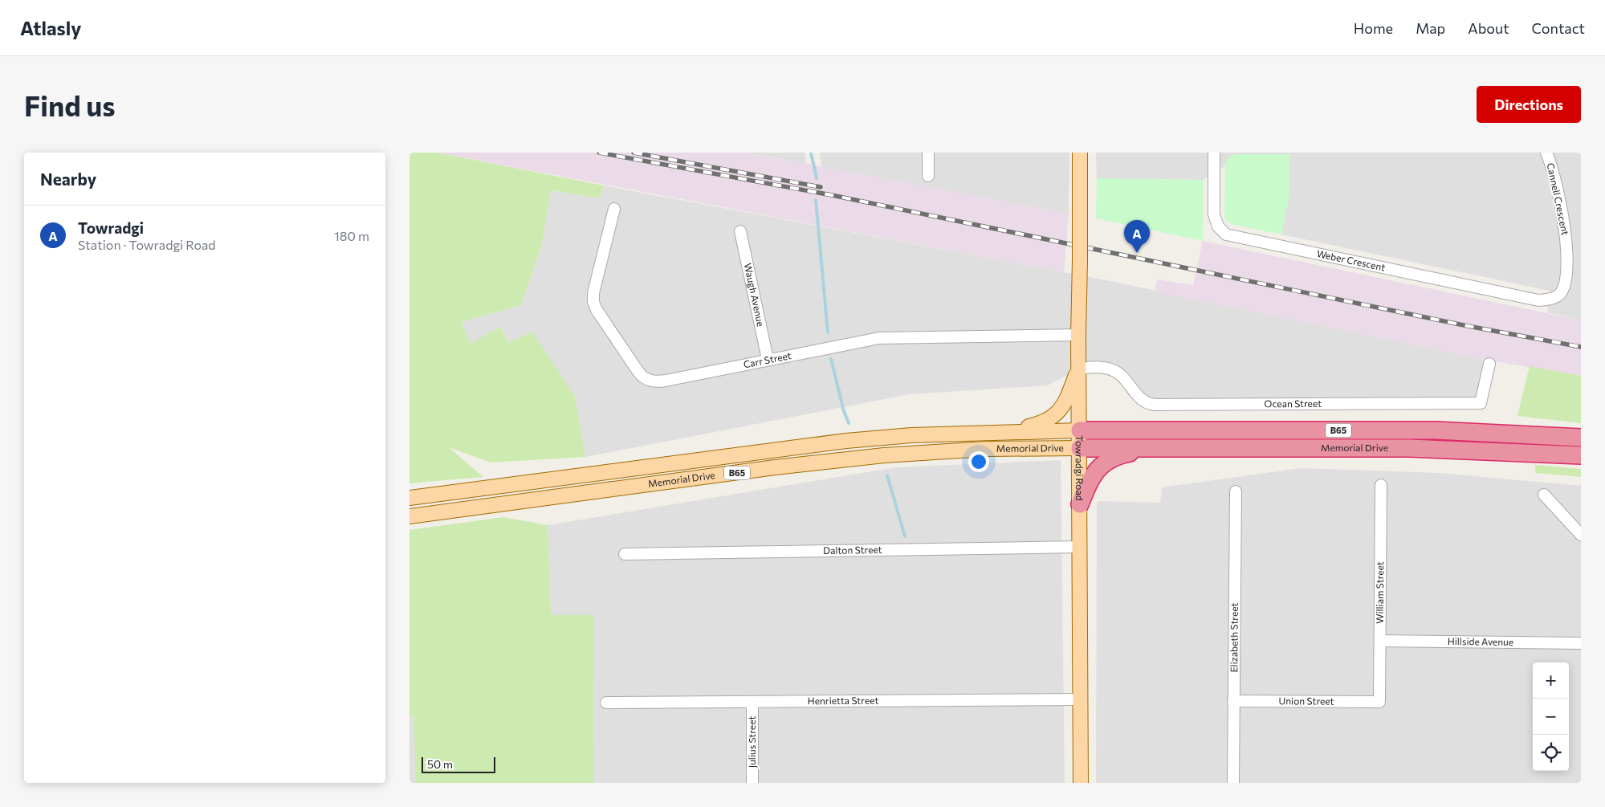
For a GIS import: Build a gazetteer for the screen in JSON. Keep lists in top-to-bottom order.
{
  "streets": {
    "highway": ["B65", "Memorial Drive"],
    "main road": ["Towradgi Road"],
    "street": [
      "Cannell Crescent",
      "Weber Crescent",
      "Waugh Avenue",
      "Carr Street",
      "Ocean Street",
      "Dalton Street",
      "William Street",
      "Elizabeth Street",
      "Hillside Avenue",
      "Henrietta Street",
      "Union Street",
      "Julius Street"
    ]
  },
  "crossings": [
    ["Cannell Crescent", "Weber Crescent"],
    ["Waugh Avenue", "Carr Street"],
    ["Carr Street", "Towradgi Road"],
    ["Ocean Street", "Towradgi Road"],
    ["Memorial Drive", "Towradgi Road"],
    ["Towradgi Road", "Dalton Street"],
    ["Towradgi Road", "Henrietta Street"],
    ["William Street", "Hillside Avenue"],
    ["William Street", "Union Street"],
    ["Elizabeth Street", "Union Street"],
    ["Henrietta Street", "Julius Street"]
  ],
  "scale_bar": "50 m",
  "page": {
    "header": "Atlasly",
    "nav": [
      "Home",
      "Map",
      "About",
      "Contact"
    ],
    "buttons": "Directions",
    "title": "Find us",
    "heading": "Nearby",
    "list": [
      {
        "mark": "A",
        "name": "Towradgi",
        "note": "Station · Towradgi Road",
        "value": "180 m"
      }
    ],
    "pins": "A",
    "map_buttons": ["+", "−"],
    "scale": "50 m"
  }
}
